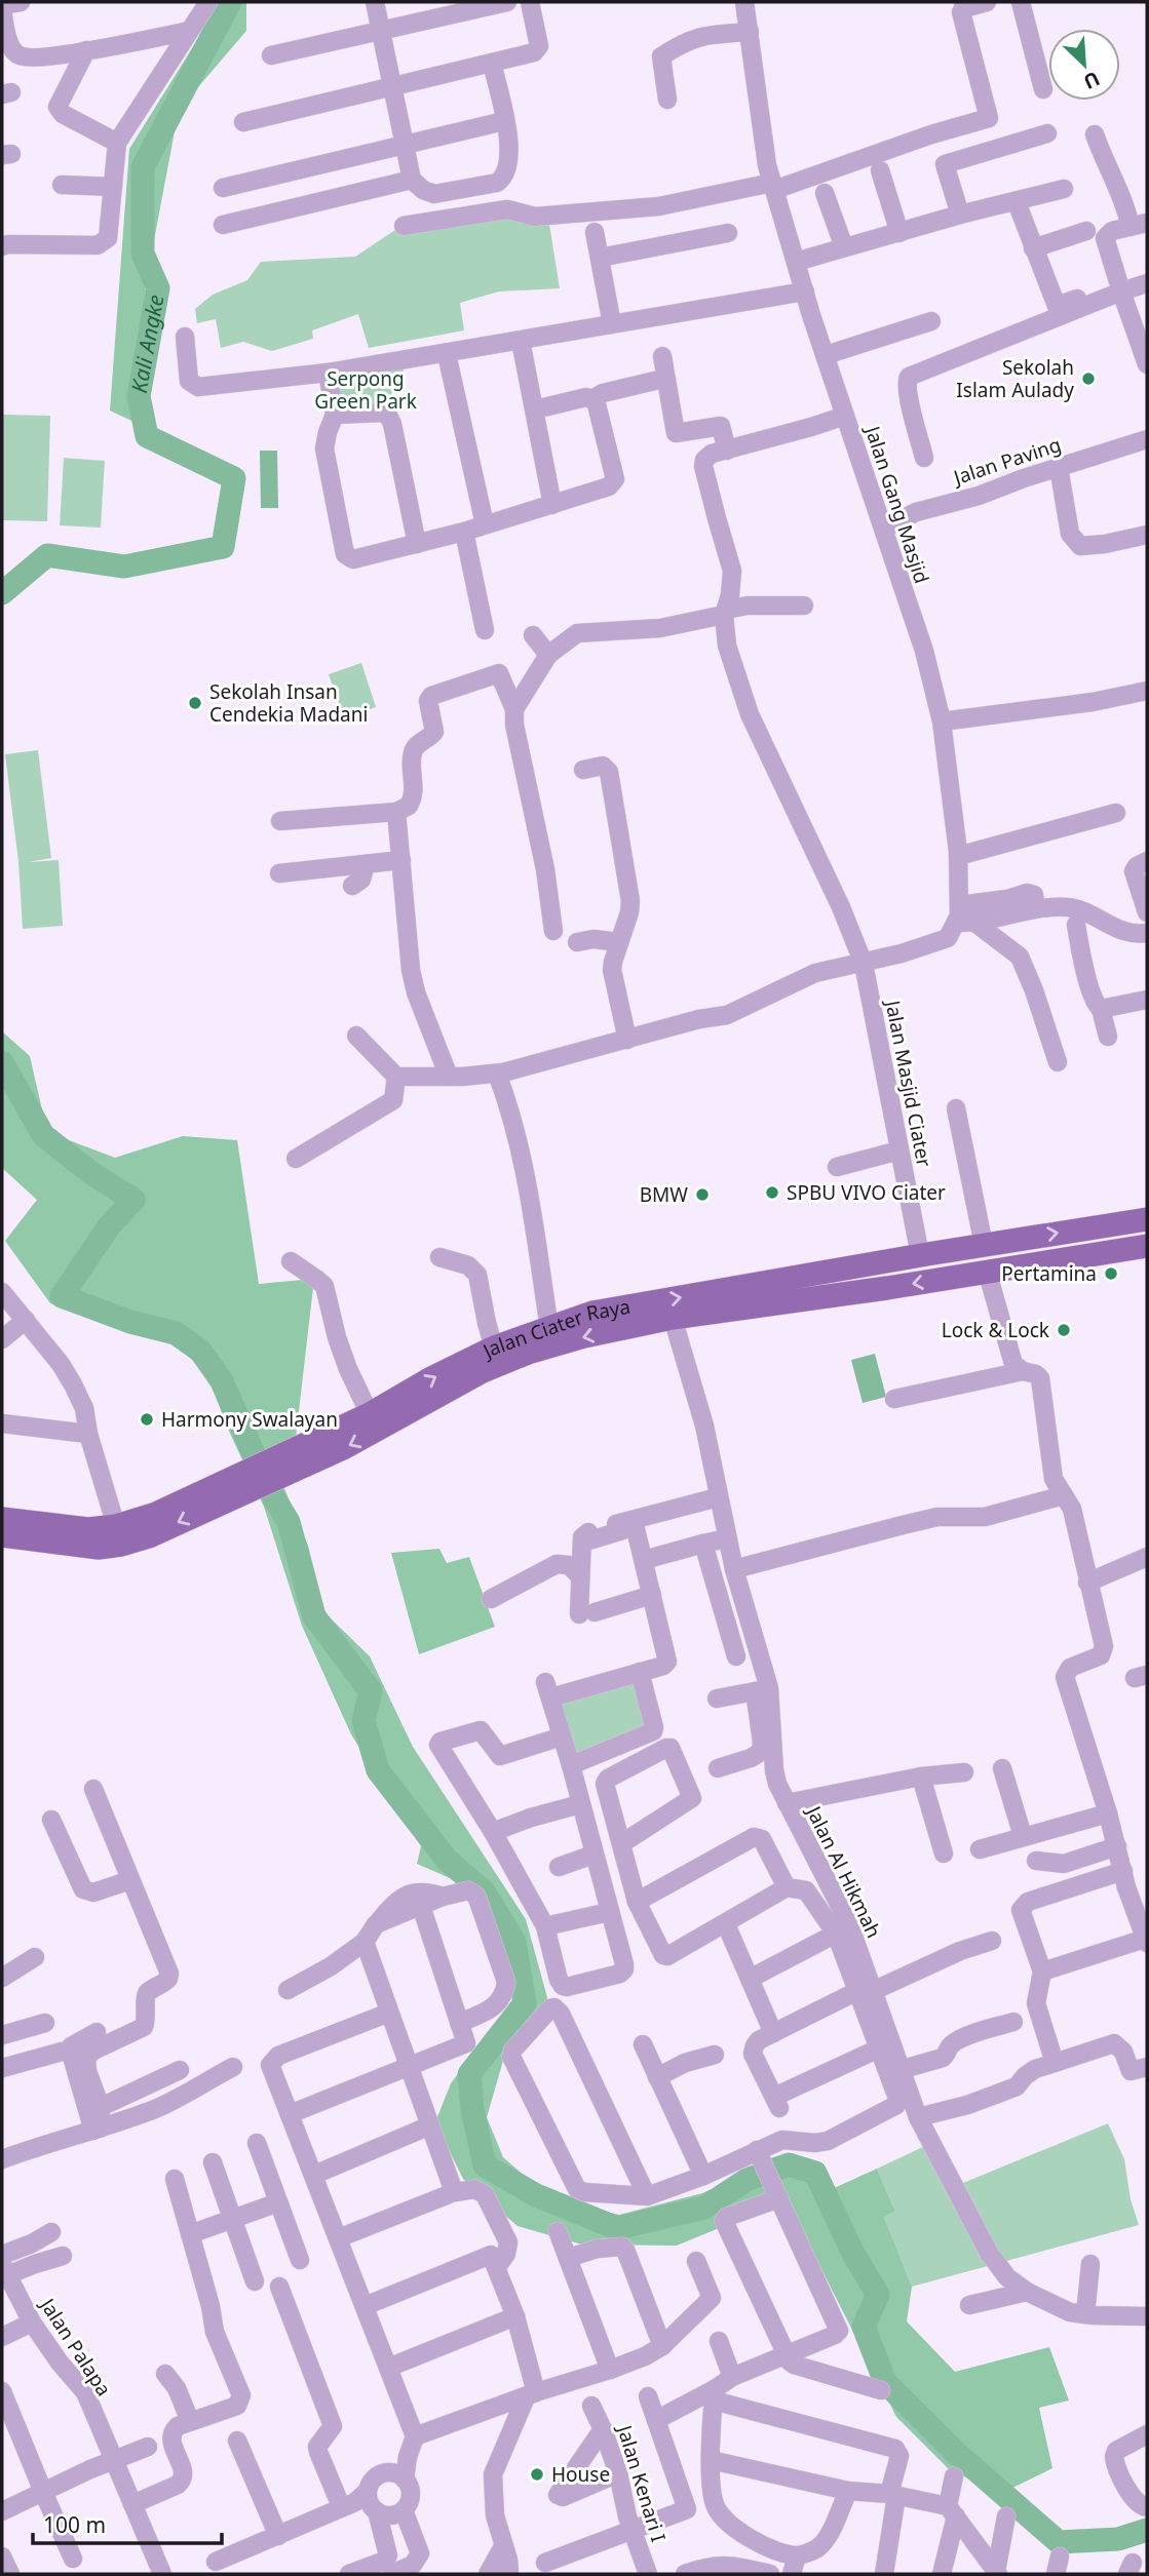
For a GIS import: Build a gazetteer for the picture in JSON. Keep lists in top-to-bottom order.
{
  "streets": {
    "main road": ["Jalan Ciater Raya"],
    "street": [
      "Jalan Paving",
      "Jalan Gang Masjid",
      "Jalan Masjid Ciater",
      "Jalan Al Hikmah",
      "Jalan Palapa",
      "Jalan Kenari I"
    ]
  },
  "crossings": [
    ["Jalan Paving", "Jalan Gang Masjid"],
    ["Jalan Masjid Ciater", "Jalan Ciater Raya"],
    ["Jalan Ciater Raya", "Jalan Al Hikmah"]
  ],
  "water": ["Kali Angke"],
  "parks": ["Serpong Green Park"],
  "places": [
    "Sekolah Islam Aulady",
    "Sekolah Insan Cendekia Madani",
    "SPBU VIVO Ciater",
    "BMW",
    "Pertamina",
    "Lock & Lock",
    "Harmony Swalayan",
    "House"
  ],
  "scale_bar": "100 m",
  "north": "bottom right"
}
